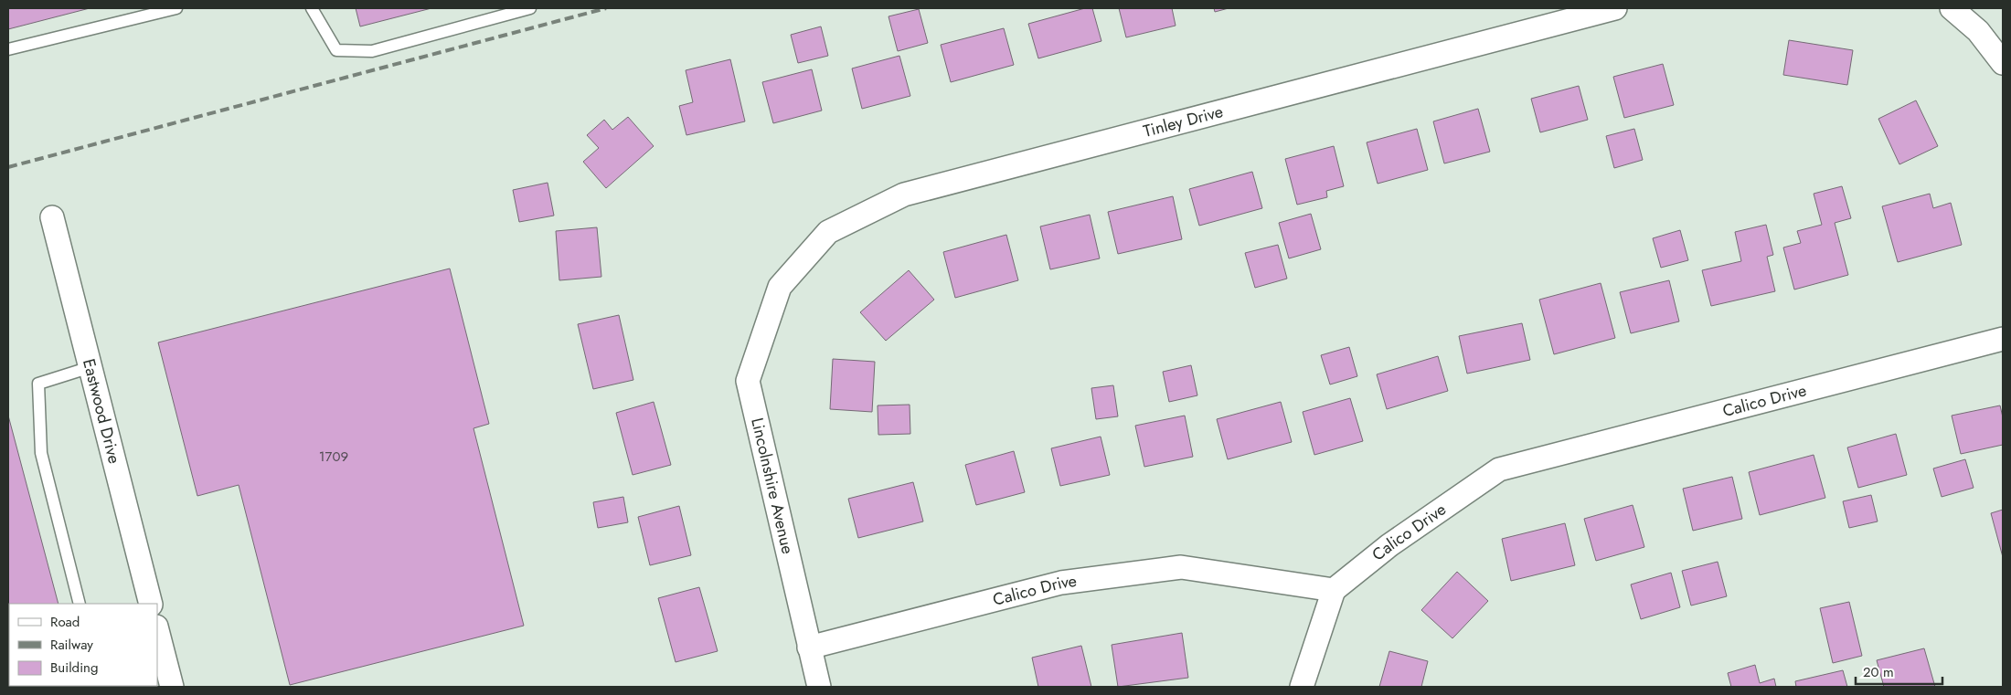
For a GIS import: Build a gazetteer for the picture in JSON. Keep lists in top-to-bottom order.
{
  "streets": {
    "street": [
      "Tinley Drive",
      "Calico Drive",
      "Eastwood Drive",
      "Lincolnshire Avenue"
    ]
  },
  "crossings": [
    ["Tinley Drive", "Lincolnshire Avenue"],
    ["Calico Drive", "Lincolnshire Avenue"]
  ],
  "house_numbers": ["1709"],
  "legend": ["Road", "Railway", "Building"],
  "scale_bar": "20 m"
}
